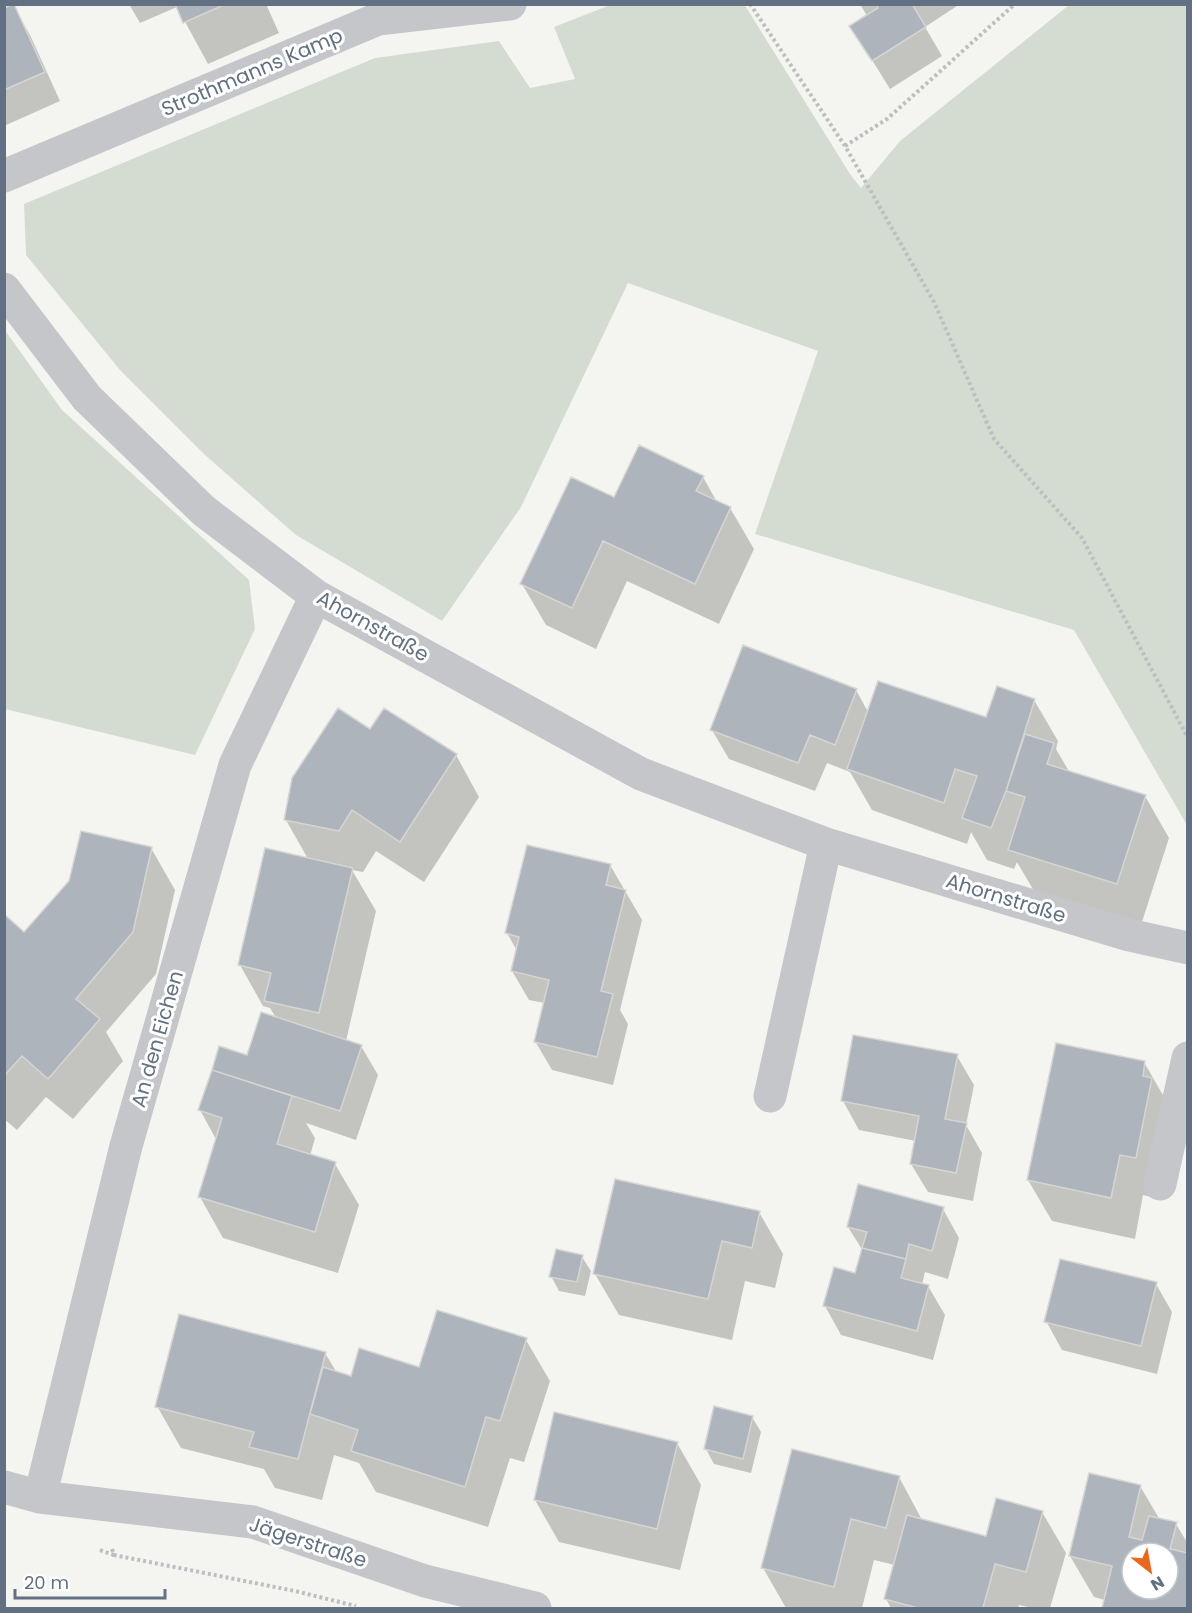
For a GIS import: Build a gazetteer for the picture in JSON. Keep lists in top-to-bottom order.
{
  "streets": {
    "street": [
      "Strothmanns Kamp",
      "Ahornstraße",
      "An den Eichen",
      "Jägerstraße"
    ]
  },
  "crossings": [
    ["Ahornstraße", "An den Eichen"],
    ["An den Eichen", "Jägerstraße"]
  ],
  "scale_bar": "20 m",
  "north": "bottom right"
}
